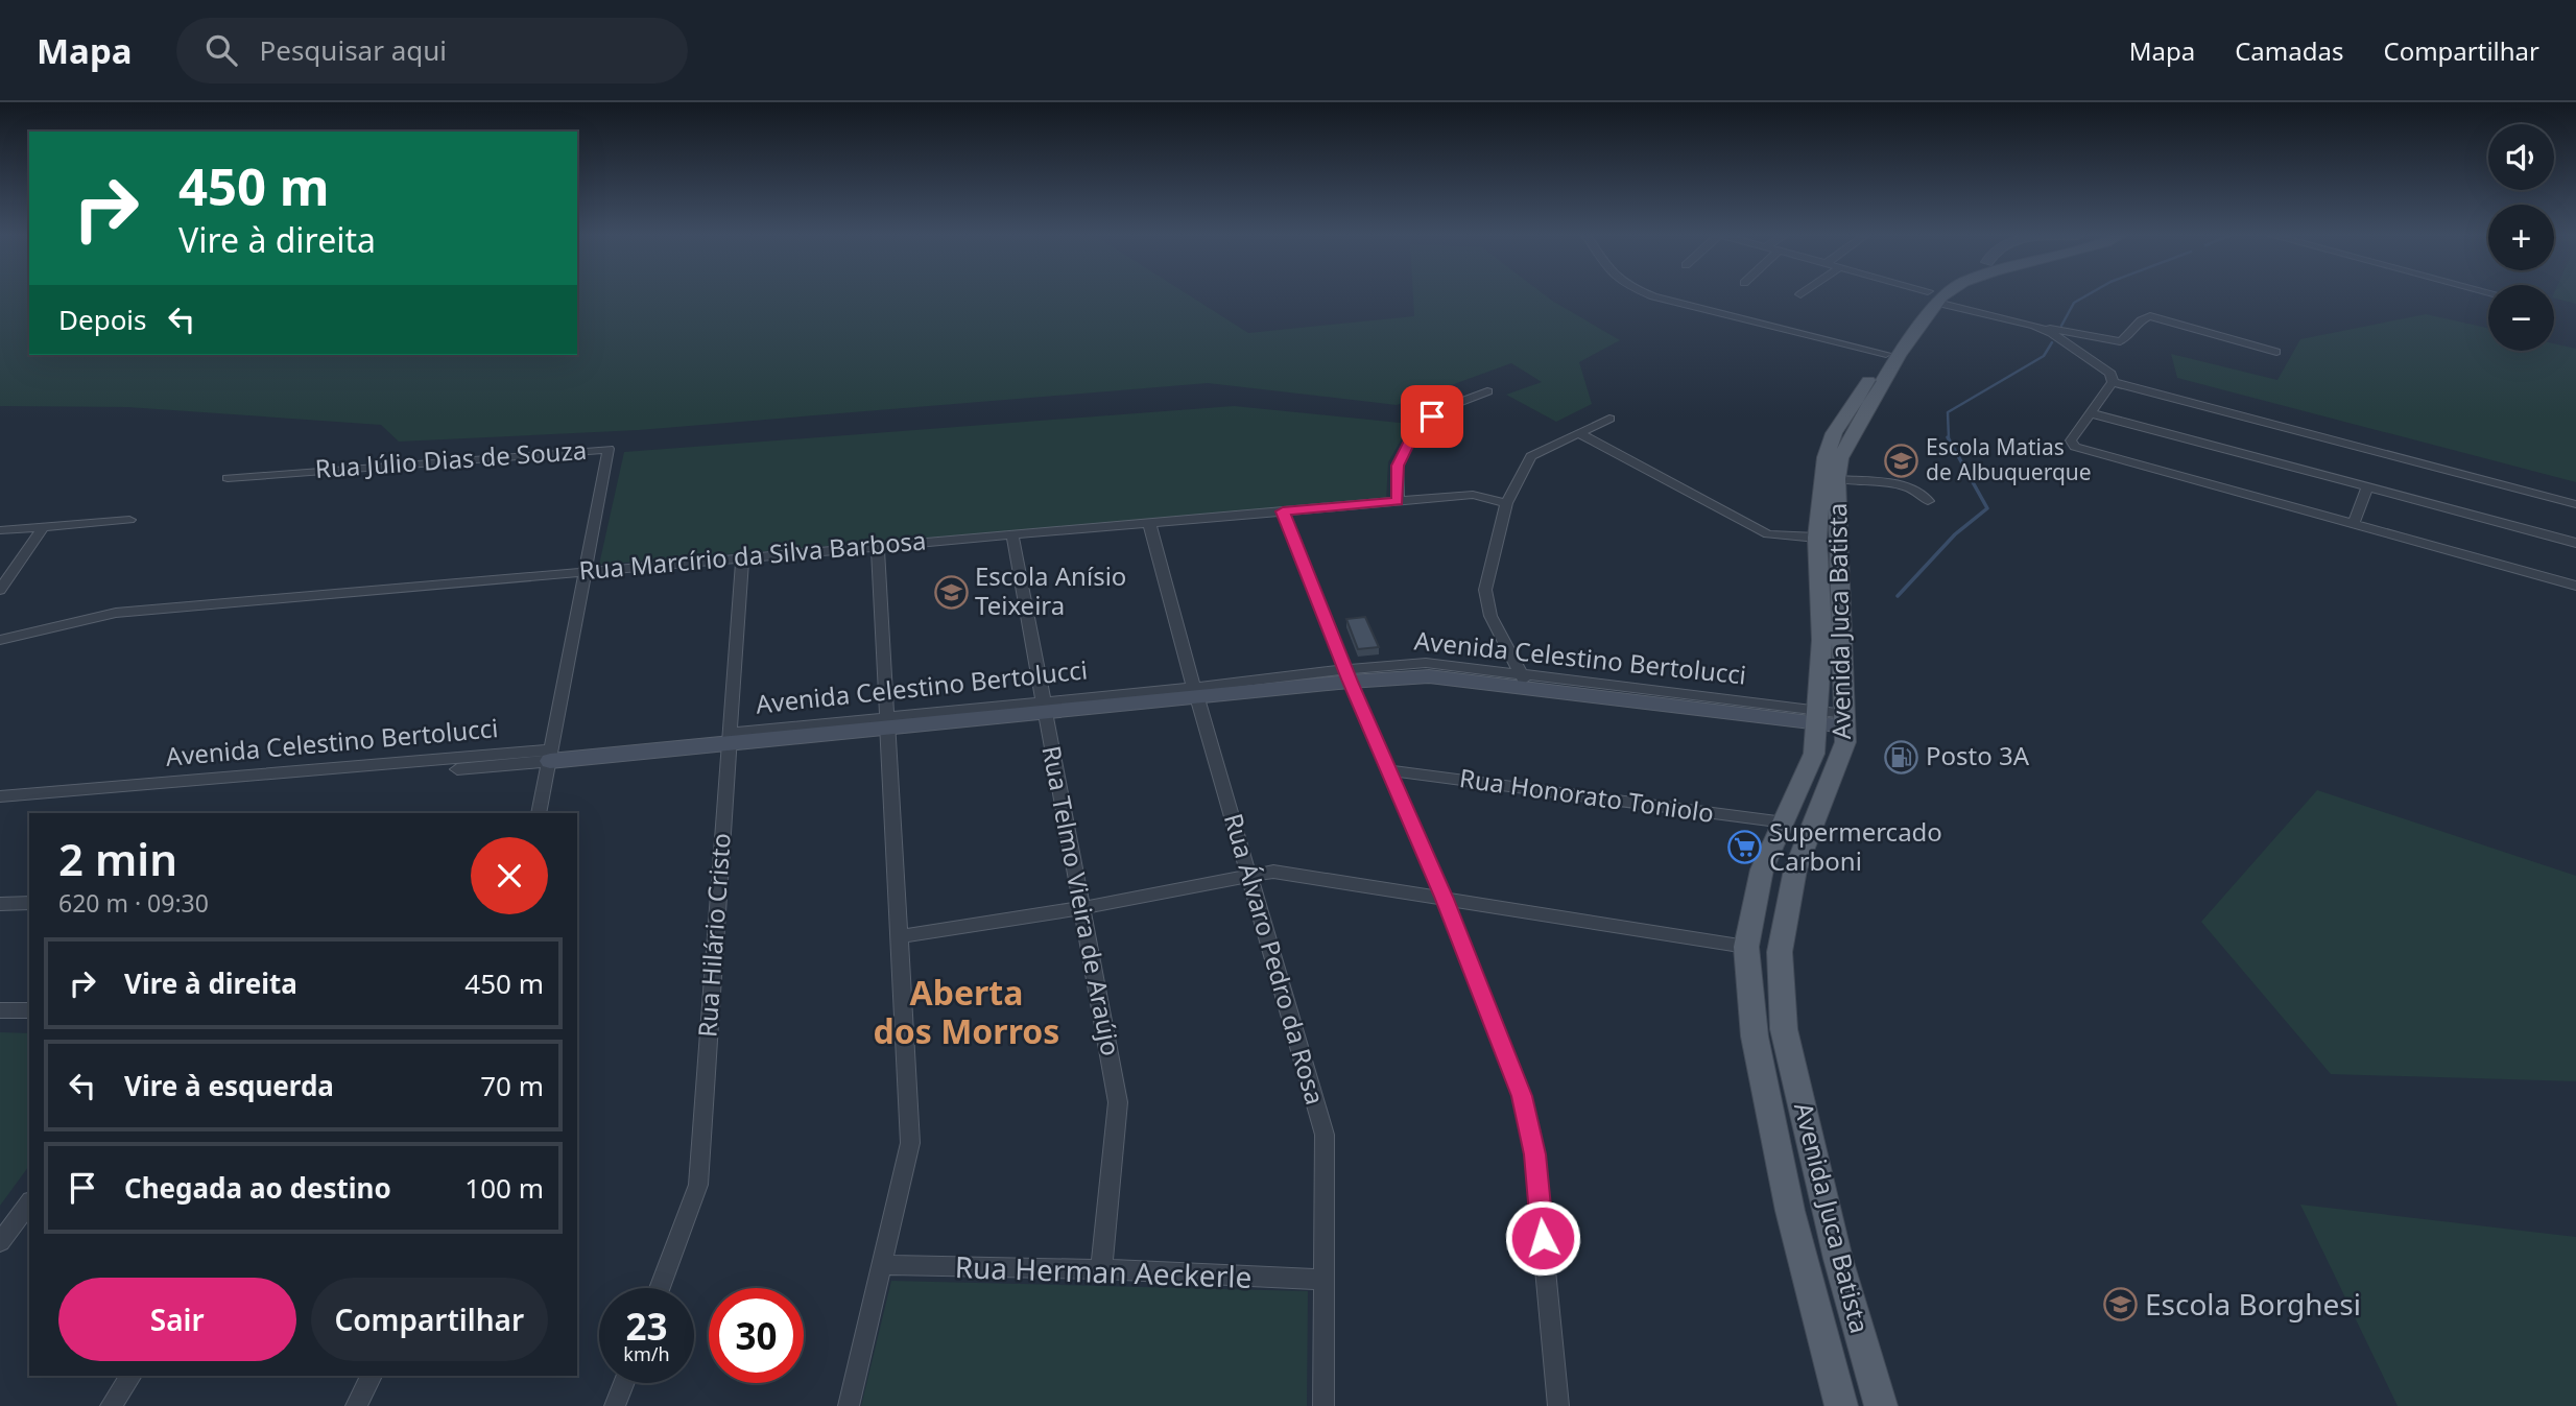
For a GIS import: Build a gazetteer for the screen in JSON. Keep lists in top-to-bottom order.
{
  "streets": {
    "main road": ["Avenida Juca Batista"],
    "street": [
      "Rua Júlio Dias de Souza",
      "Rua Marcírio da Silva Barbosa",
      "Avenida Celestino Bertolucci",
      "Rua Honorato Toniolo",
      "Rua Telmo Vieira de Araújo",
      "Rua Hilário Cristo",
      "Rua Álvaro Pedro da Rosa",
      "Rua Herman Aeckerle"
    ]
  },
  "crossings": [
    ["Rua Júlio Dias de Souza", "Rua Marcírio da Silva Barbosa"],
    ["Rua Júlio Dias de Souza", "Avenida Celestino Bertolucci"],
    ["Rua Marcírio da Silva Barbosa", "Rua Telmo Vieira de Araújo"],
    ["Rua Marcírio da Silva Barbosa", "Rua Hilário Cristo"],
    ["Rua Marcírio da Silva Barbosa", "Rua Álvaro Pedro da Rosa"],
    ["Avenida Juca Batista", "Avenida Celestino Bertolucci"],
    ["Avenida Juca Batista", "Rua Honorato Toniolo"],
    ["Avenida Celestino Bertolucci", "Rua Telmo Vieira de Araújo"],
    ["Avenida Celestino Bertolucci", "Rua Hilário Cristo"],
    ["Avenida Celestino Bertolucci", "Rua Álvaro Pedro da Rosa"],
    ["Rua Telmo Vieira de Araújo", "Rua Herman Aeckerle"],
    ["Rua Álvaro Pedro da Rosa", "Rua Herman Aeckerle"]
  ],
  "districts": ["Aberta dos Morros"],
  "places": {
    "school or university": ["Escola Matias de Albuquerque", "Escola Anísio Teixeira", "Escola Borghesi"],
    "fuel station": ["Posto 3A"],
    "supermarket": ["Supermercado Carboni"]
  },
  "page": {
    "header": "Mapa",
    "search": "Pesquisar aqui",
    "nav": ["Mapa", "Camadas", "Compartilhar"],
    "map_buttons": ["+", "−"],
    "turn": ["450 m", "Vire à direita"],
    "then": "Depois",
    "heading": ["2 min", "620 m · 09:30"],
    "list": [
      {
        "name": "Vire à direita",
        "value": "450 m"
      },
      {
        "name": "Vire à esquerda",
        "value": "70 m"
      },
      {
        "name": "Chegada ao destino",
        "value": "100 m"
      }
    ],
    "buttons": ["Sair", "Compartilhar"],
    "speed": "23 km/h",
    "limit": "30"
  }
}
